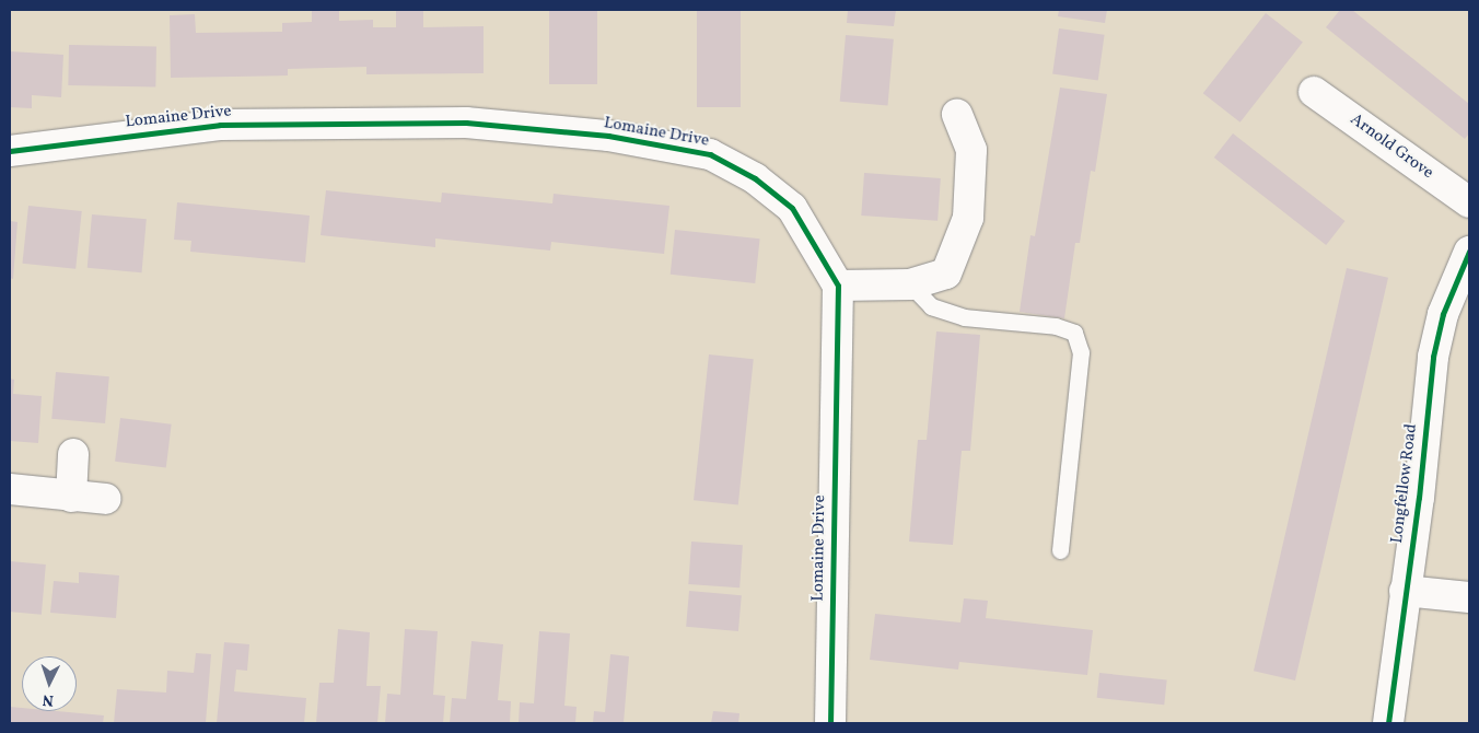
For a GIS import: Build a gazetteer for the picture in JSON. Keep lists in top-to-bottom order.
{
  "streets": {
    "street": ["Lomaine Drive", "Arnold Grove", "Longfellow Road"]
  },
  "north": "bottom"
}
